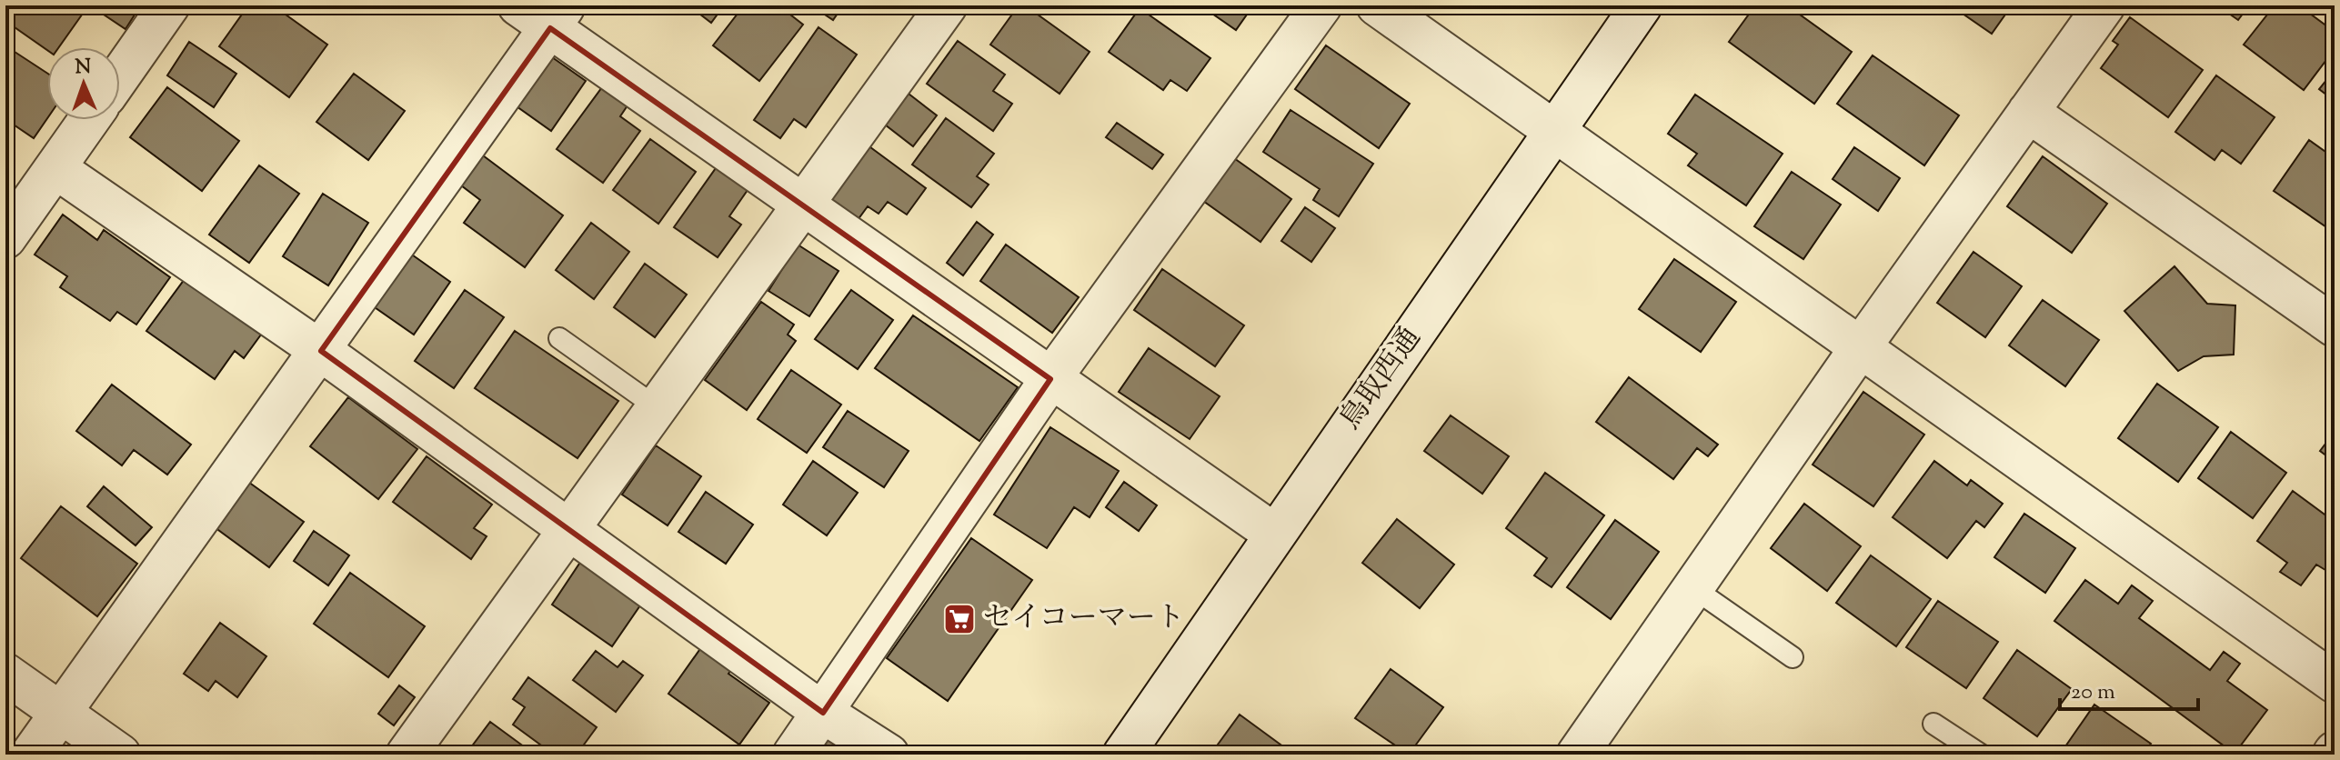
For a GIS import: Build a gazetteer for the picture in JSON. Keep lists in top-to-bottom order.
{
  "streets": {
    "street": ["鳥取西通"]
  },
  "places": {
    "supermarket": ["セイコーマート"]
  },
  "scale_bar": "20 m",
  "north": "top"
}
